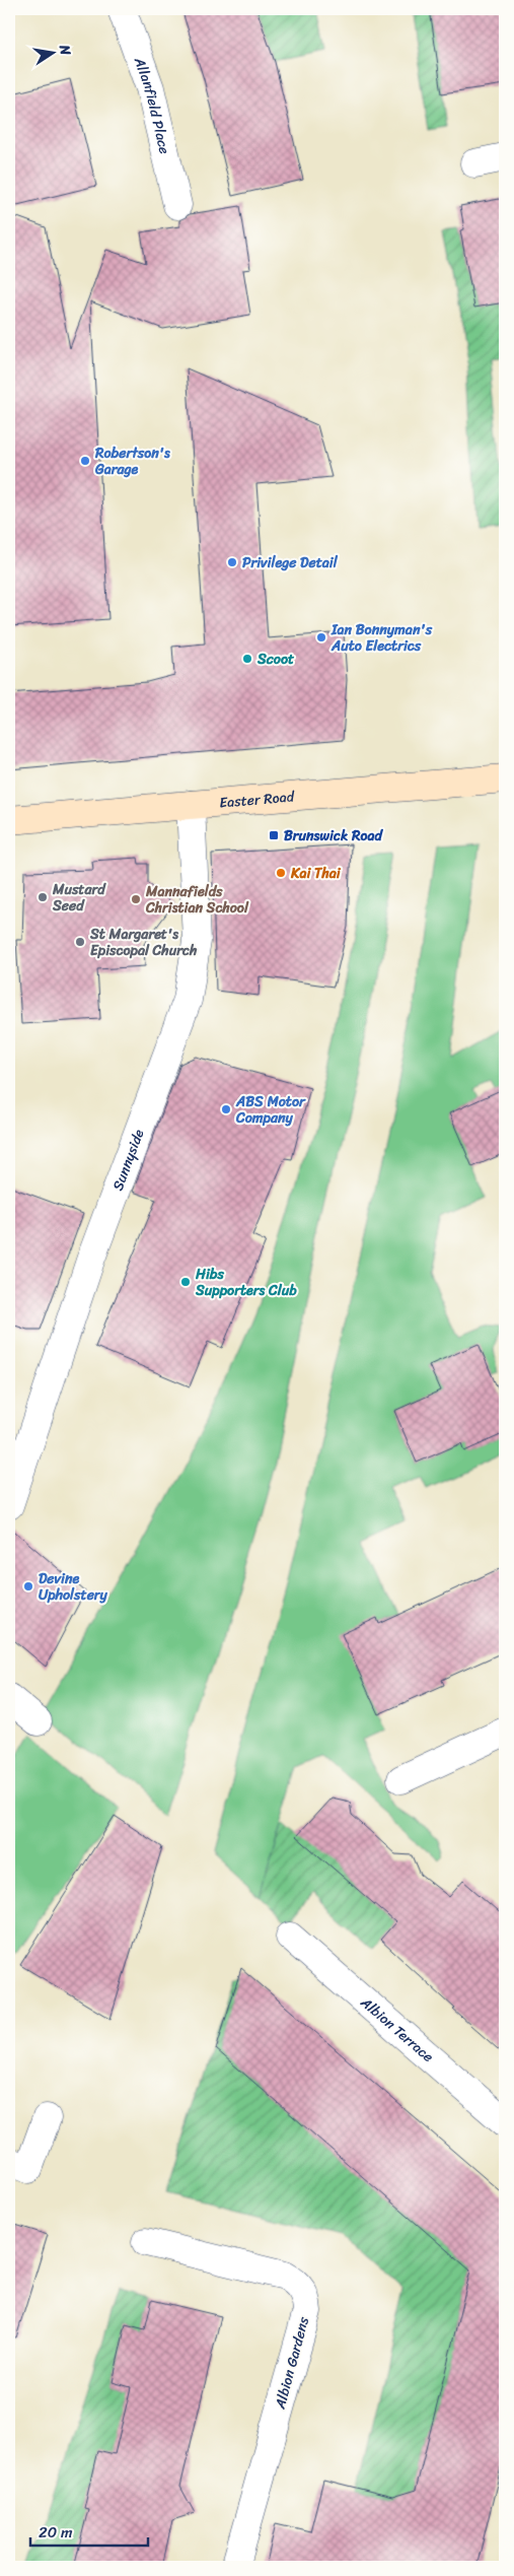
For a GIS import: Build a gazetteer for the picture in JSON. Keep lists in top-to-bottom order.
{
  "streets": {
    "street": [
      "Allanfield Place",
      "Easter Road",
      "Sunnyside",
      "Albion Terrace",
      "Albion Gardens"
    ]
  },
  "crossings": [
    ["Easter Road", "Sunnyside"]
  ],
  "places": {
    "other": [
      "Robertson's Garage",
      "Privilege Detail",
      "Ian Bonnyman's Auto Electrics",
      "Scoot",
      "Kai Thai",
      "Mustard Seed",
      "Mannafields Christian School",
      "St Margaret's Episcopal Church",
      "ABS Motor Company",
      "Hibs Supporters Club",
      "Devine Upholstery"
    ],
    "transit": ["Brunswick Road"]
  },
  "scale_bar": "20 m",
  "north": "right"
}
